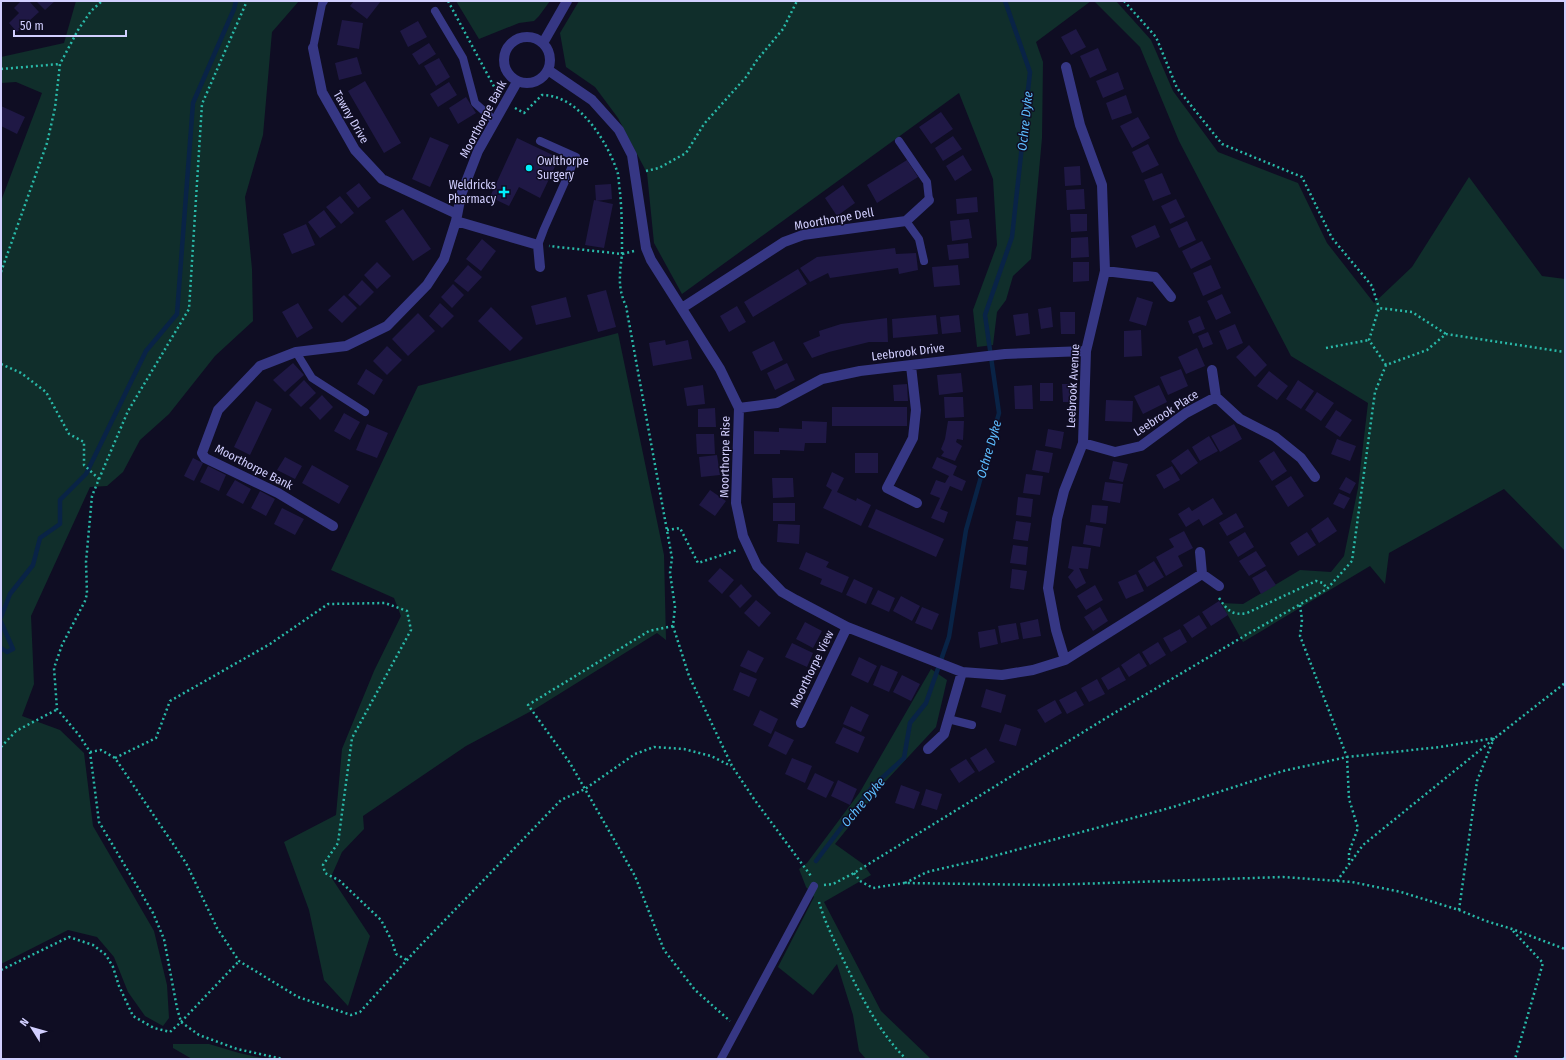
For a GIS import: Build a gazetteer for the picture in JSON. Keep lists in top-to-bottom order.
{
  "streets": {
    "street": [
      "Tawny Drive",
      "Moorthorpe Bank",
      "Moorthorpe Dell",
      "Leebrook Drive",
      "Leebrook Avenue",
      "Leebrook Place",
      "Moorthorpe Rise",
      "Moorthorpe View"
    ]
  },
  "crossings": [
    ["Tawny Drive", "Moorthorpe Bank"],
    ["Moorthorpe Bank", "Moorthorpe Rise"],
    ["Moorthorpe Dell", "Moorthorpe Rise"],
    ["Leebrook Drive", "Leebrook Avenue"],
    ["Leebrook Drive", "Moorthorpe Rise"],
    ["Leebrook Avenue", "Leebrook Place"],
    ["Leebrook Avenue", "Moorthorpe Rise"],
    ["Moorthorpe Rise", "Moorthorpe View"]
  ],
  "water": ["Ochre Dyke"],
  "places": {
    "other": ["Owlthorpe Surgery"],
    "health": ["Weldricks Pharmacy"]
  },
  "scale_bar": "50 m",
  "north": "top left"
}
